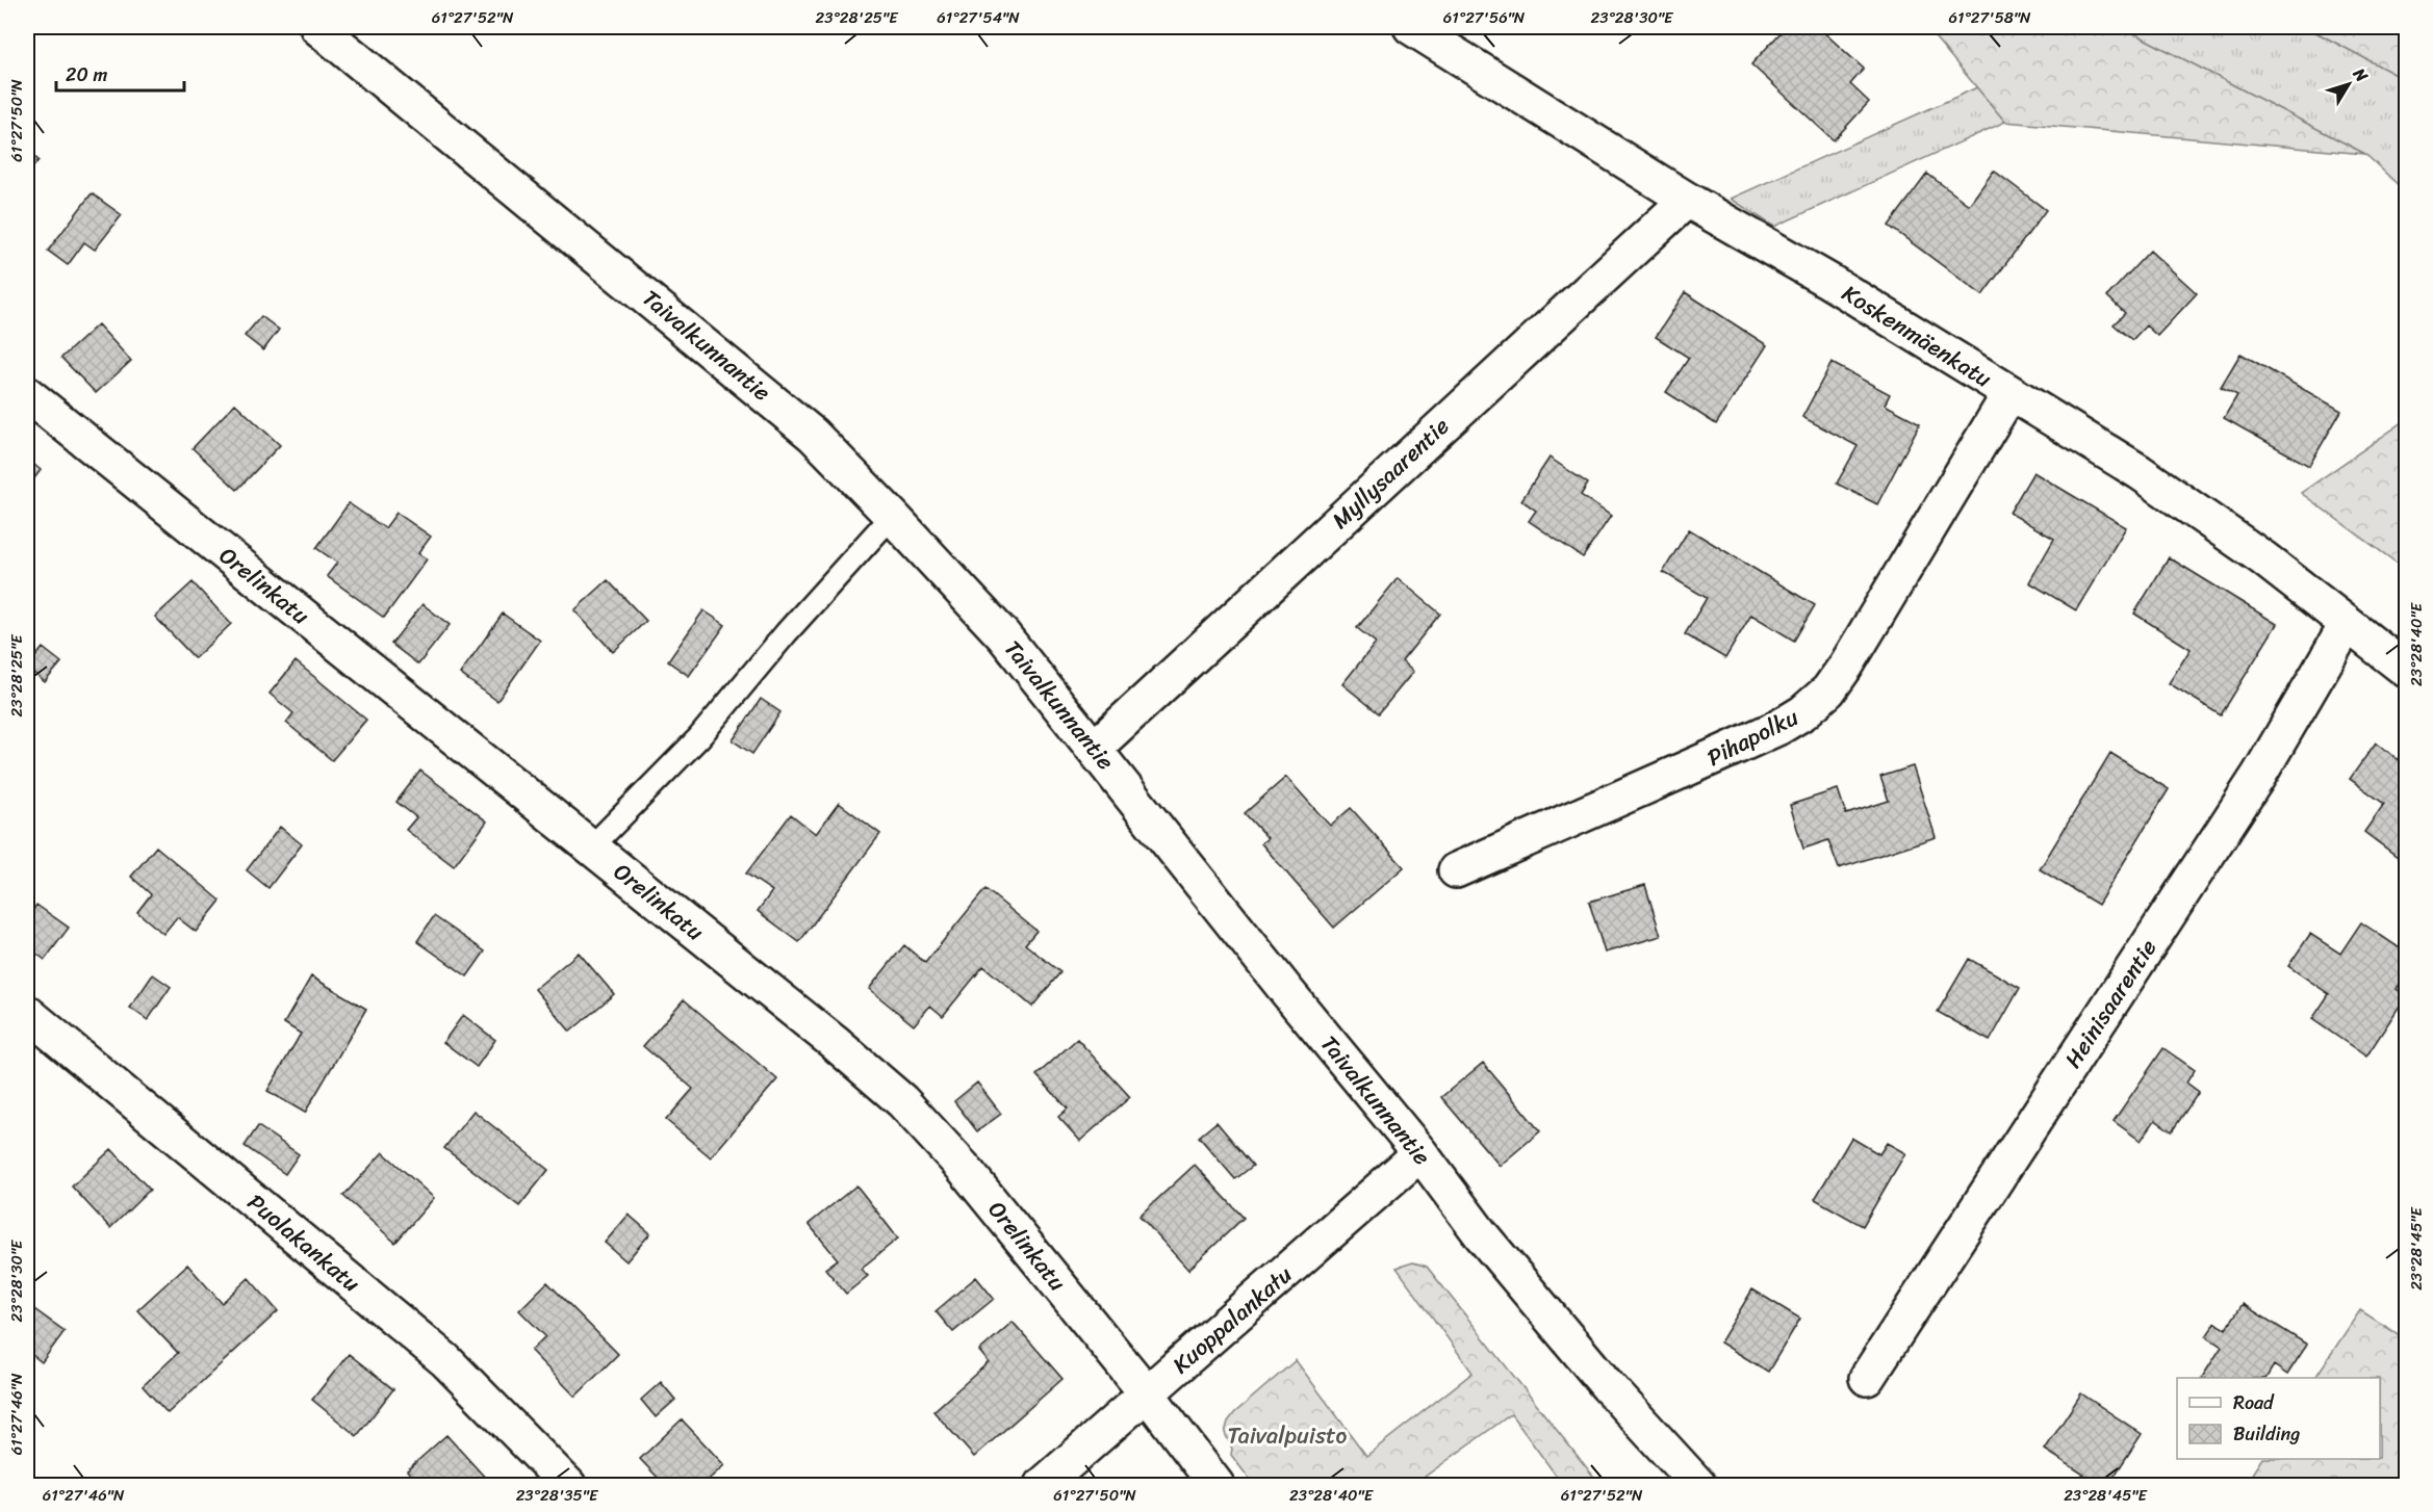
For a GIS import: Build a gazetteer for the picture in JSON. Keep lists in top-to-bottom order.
{
  "streets": {
    "street": [
      "Koskenmäenkatu",
      "Taivalkunnantie",
      "Myllysaarentie",
      "Orelinkatu",
      "Pihapolku",
      "Heinisaarentie",
      "Puolakankatu",
      "Kuoppalankatu"
    ]
  },
  "crossings": [
    ["Koskenmäenkatu", "Myllysaarentie"],
    ["Koskenmäenkatu", "Pihapolku"],
    ["Koskenmäenkatu", "Heinisaarentie"],
    ["Taivalkunnantie", "Myllysaarentie"],
    ["Taivalkunnantie", "Kuoppalankatu"],
    ["Orelinkatu", "Kuoppalankatu"]
  ],
  "parks": ["Taivalpuisto"],
  "legend": ["Road", "Building"],
  "scale_bar": "20 m",
  "north": "top right",
  "coordinates": [
    "61°27'52\"N",
    "23°28'25\"E",
    "61°27'54\"N",
    "61°27'56\"N",
    "23°28'30\"E",
    "61°27'58\"N",
    "61°27'50\"N",
    "23°28'40\"E",
    "23°28'45\"E",
    "61°27'46\"N",
    "23°28'35\"E"
  ]
}
